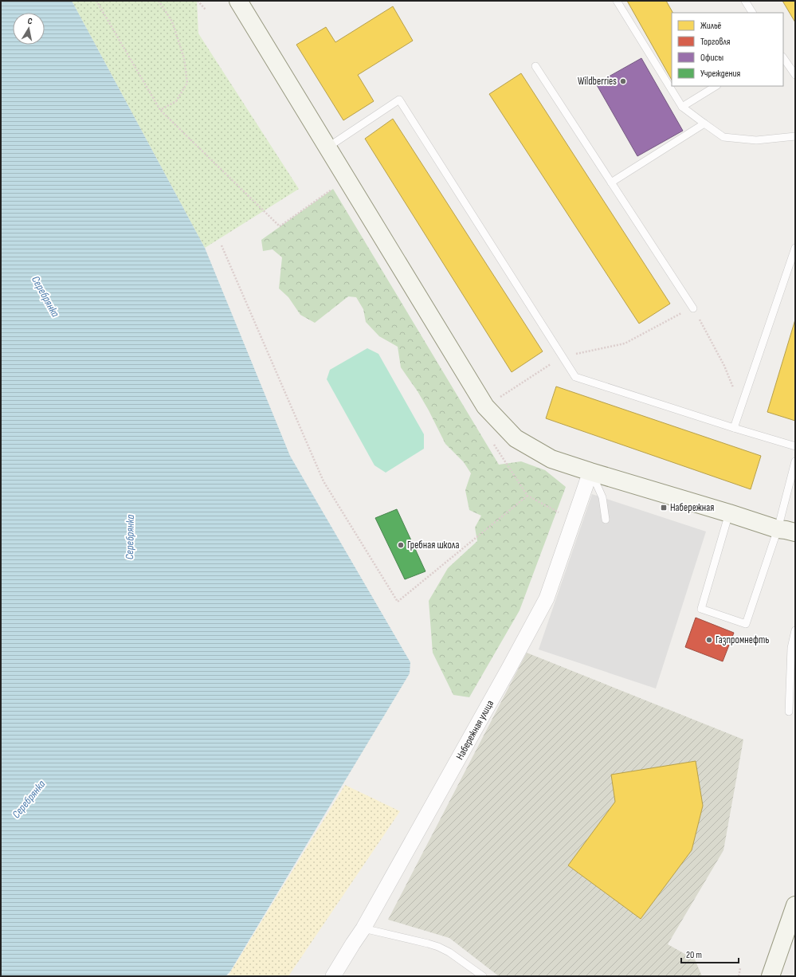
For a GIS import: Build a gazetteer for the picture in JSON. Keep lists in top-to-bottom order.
{
  "streets": {
    "street": ["Набережная улица"]
  },
  "water": ["Серебрянка"],
  "places": {
    "other": ["Wildberries", "Гребная школа", "Газпромнефть"],
    "transit": ["Набережная"]
  },
  "legend": [
    "Жильё",
    "Торговля",
    "Офисы",
    "Учреждения"
  ],
  "scale_bar": "20 m",
  "north": "top"
}
